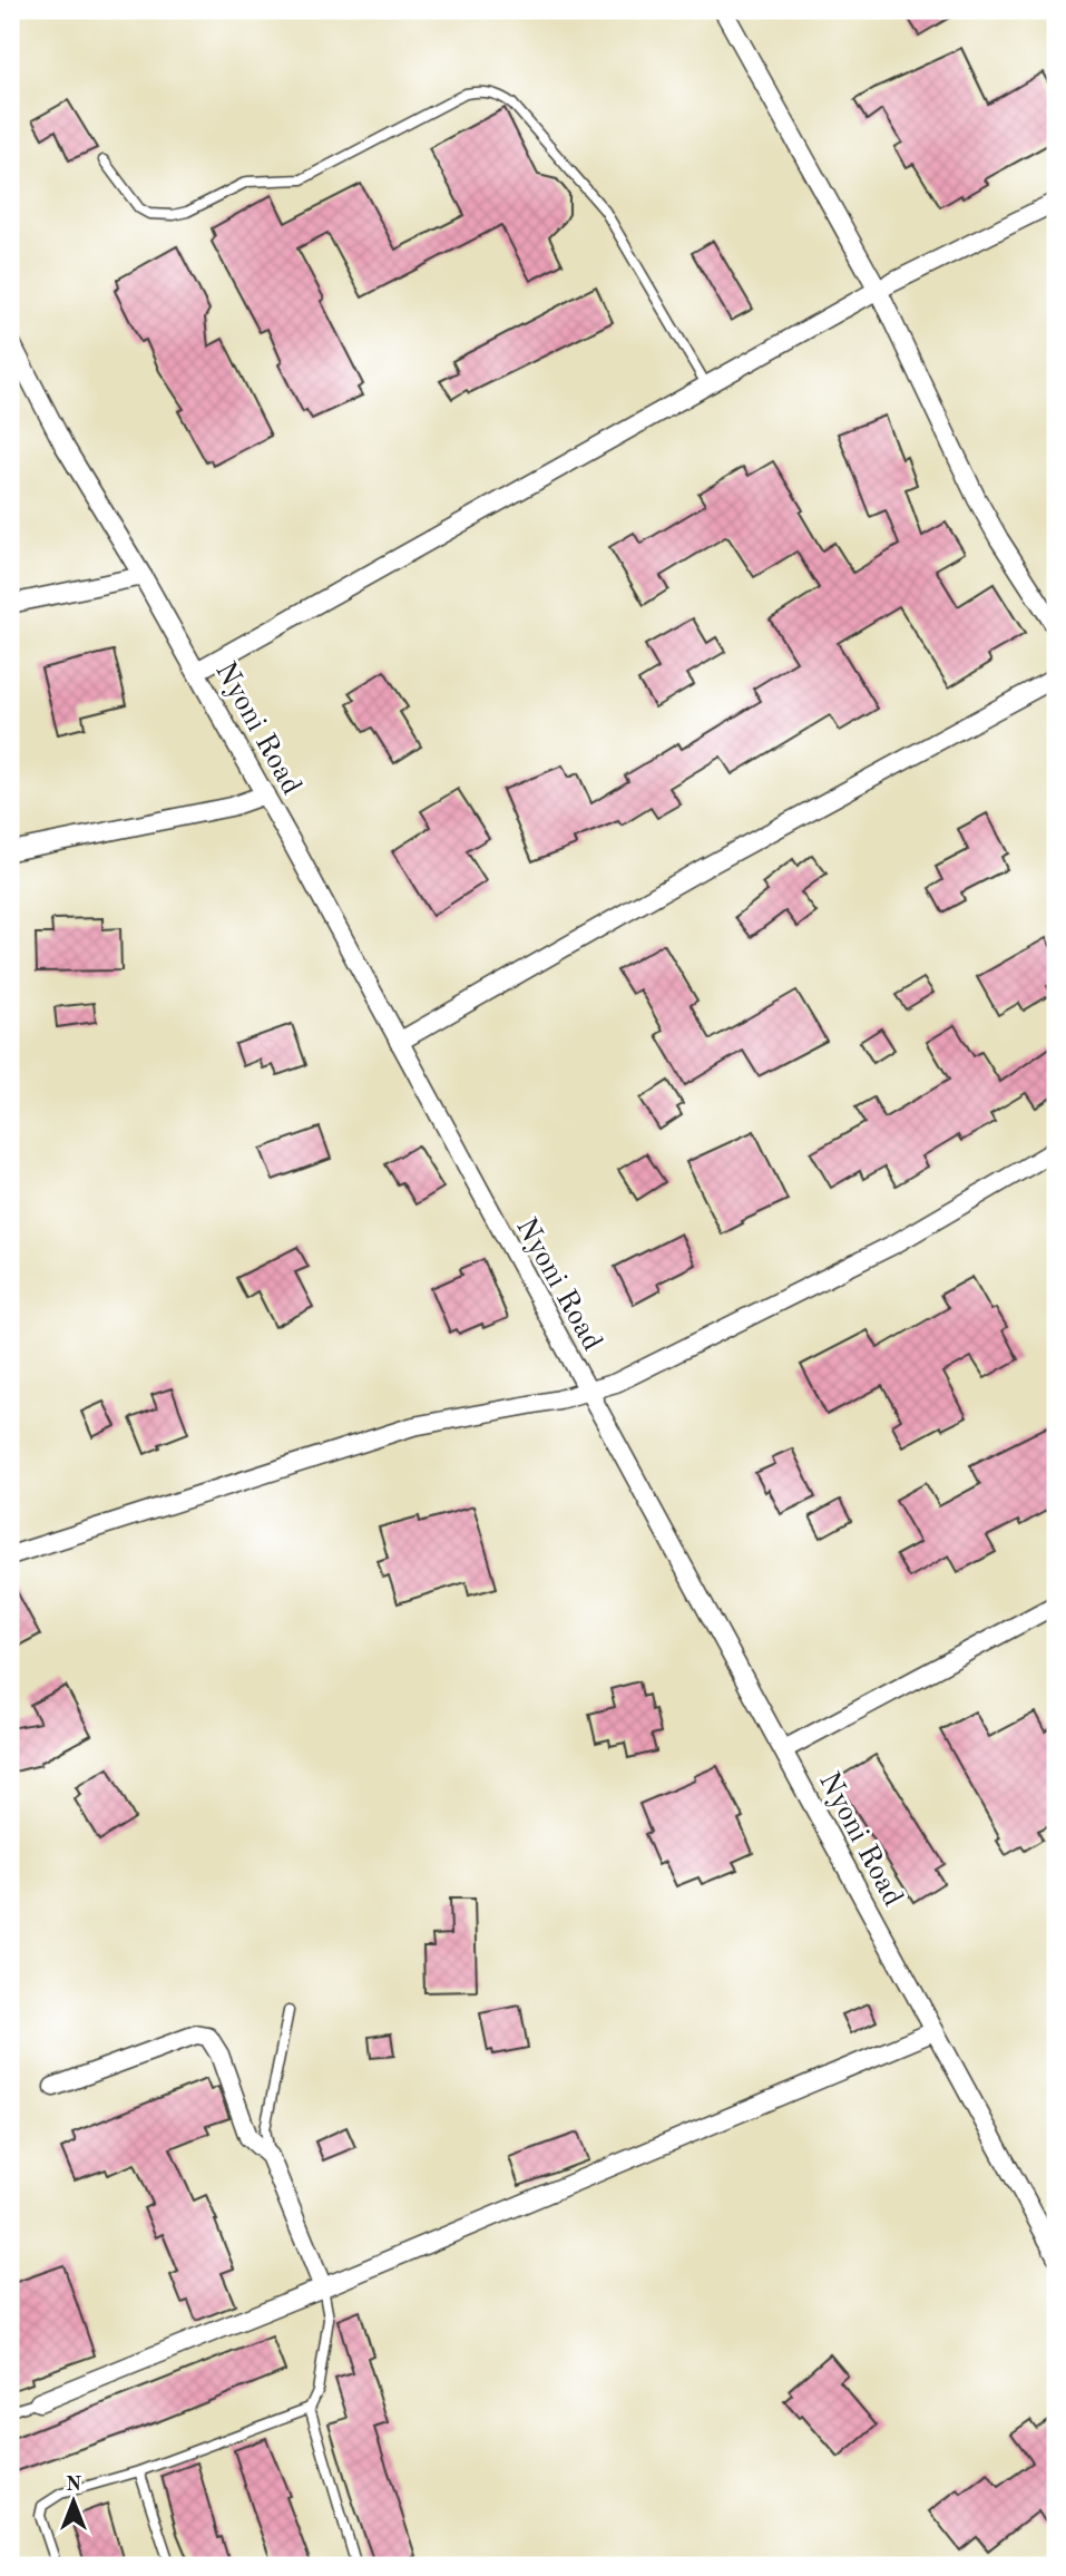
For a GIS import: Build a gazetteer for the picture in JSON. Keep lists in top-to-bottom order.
{
  "streets": {
    "street": ["Nyoni Road"]
  },
  "north": "top"
}
